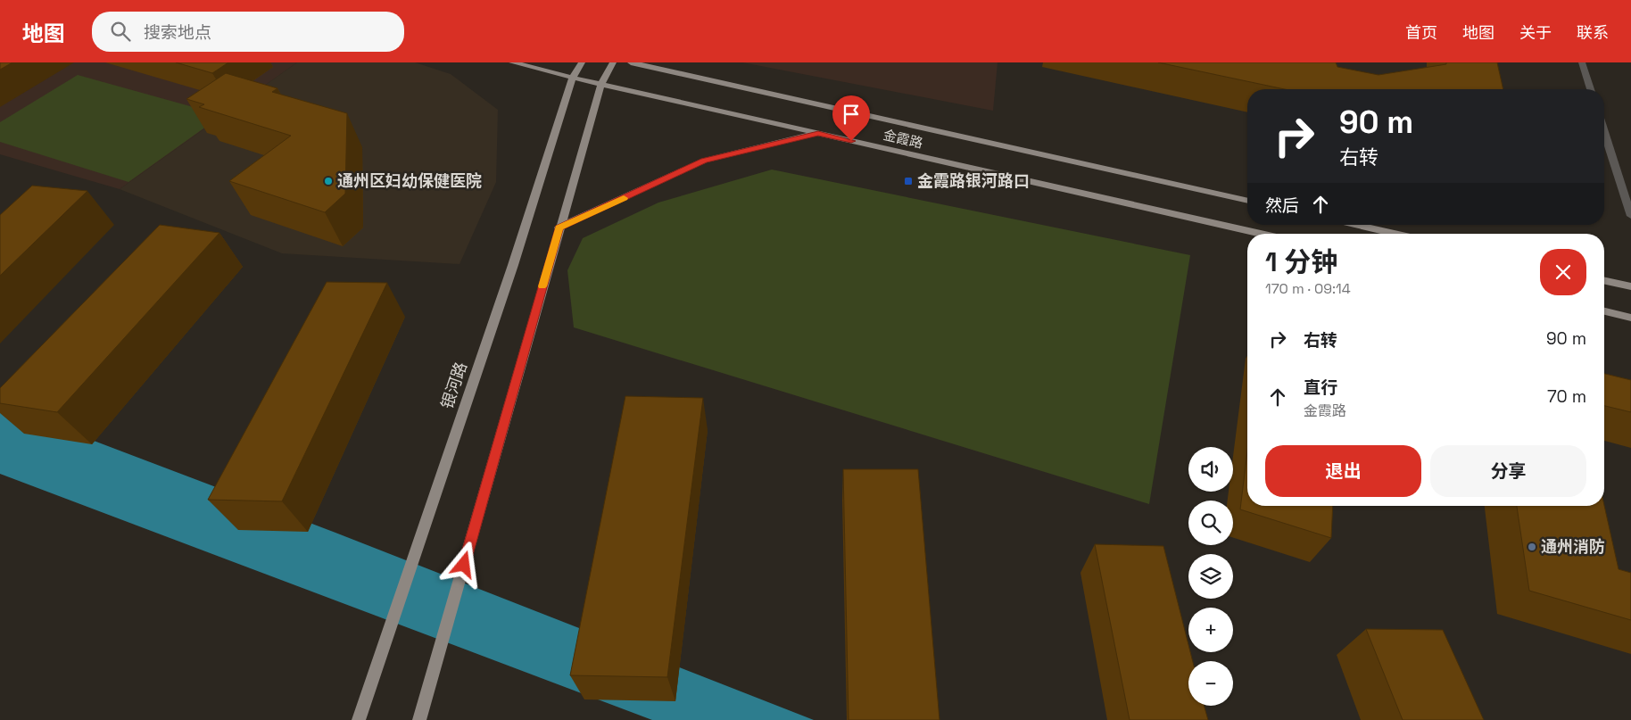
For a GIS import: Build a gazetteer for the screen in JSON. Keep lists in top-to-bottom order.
{
  "streets": {
    "main road": ["金霞路", "银河路"]
  },
  "crossings": [
    ["金霞路", "银河路"]
  ],
  "places": {
    "other": ["通州区妇幼保健医院", "通州消防"],
    "transit": ["金霞路银河路口"]
  },
  "page": {
    "header": "地图",
    "search": "搜索地点",
    "nav": [
      "首页",
      "地图",
      "关于",
      "联系"
    ],
    "turn": ["90 m", "右转"],
    "then": "然后",
    "heading": ["1 分钟", "170 m · 09:14"],
    "list": [
      {
        "name": "右转",
        "value": "90 m"
      },
      {
        "name": "直行",
        "note": "金霞路",
        "value": "70 m"
      }
    ],
    "buttons": ["退出", "分享"],
    "map_buttons": ["+", "−"]
  }
}
